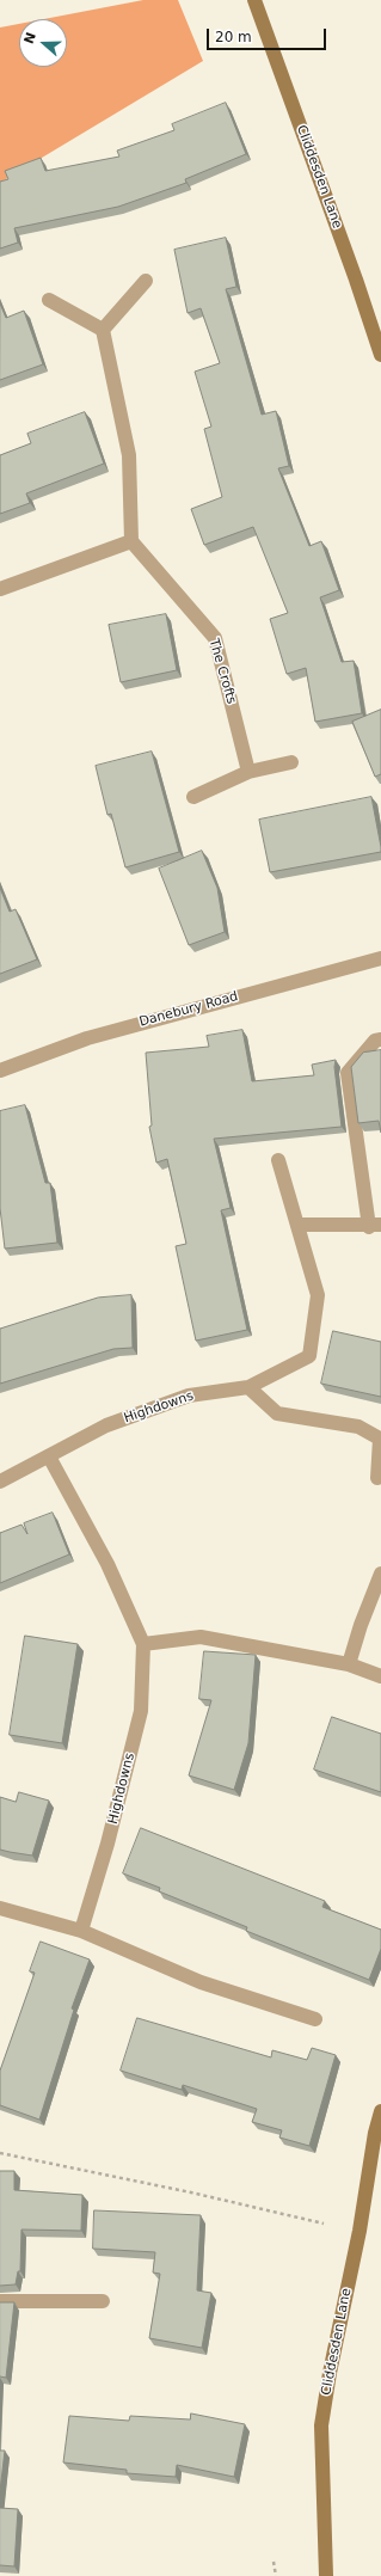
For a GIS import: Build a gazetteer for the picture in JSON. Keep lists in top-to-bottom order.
{
  "streets": {
    "street": [
      "Cliddesden Lane",
      "The Crofts",
      "Danebury Road",
      "Highdowns"
    ]
  },
  "scale_bar": "20 m",
  "north": "left"
}
